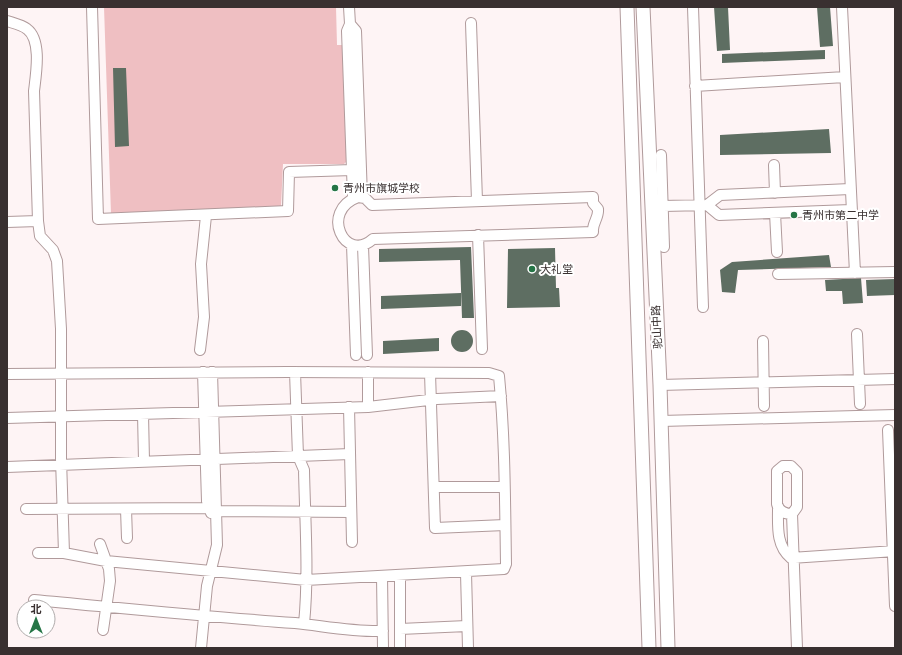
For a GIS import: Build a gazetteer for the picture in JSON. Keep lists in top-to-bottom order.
{
  "streets": {
    "main road": ["驼山中路"]
  },
  "places": ["青州市旗城学校", "青州市第二中学", "大礼堂"],
  "north": "top"
}
